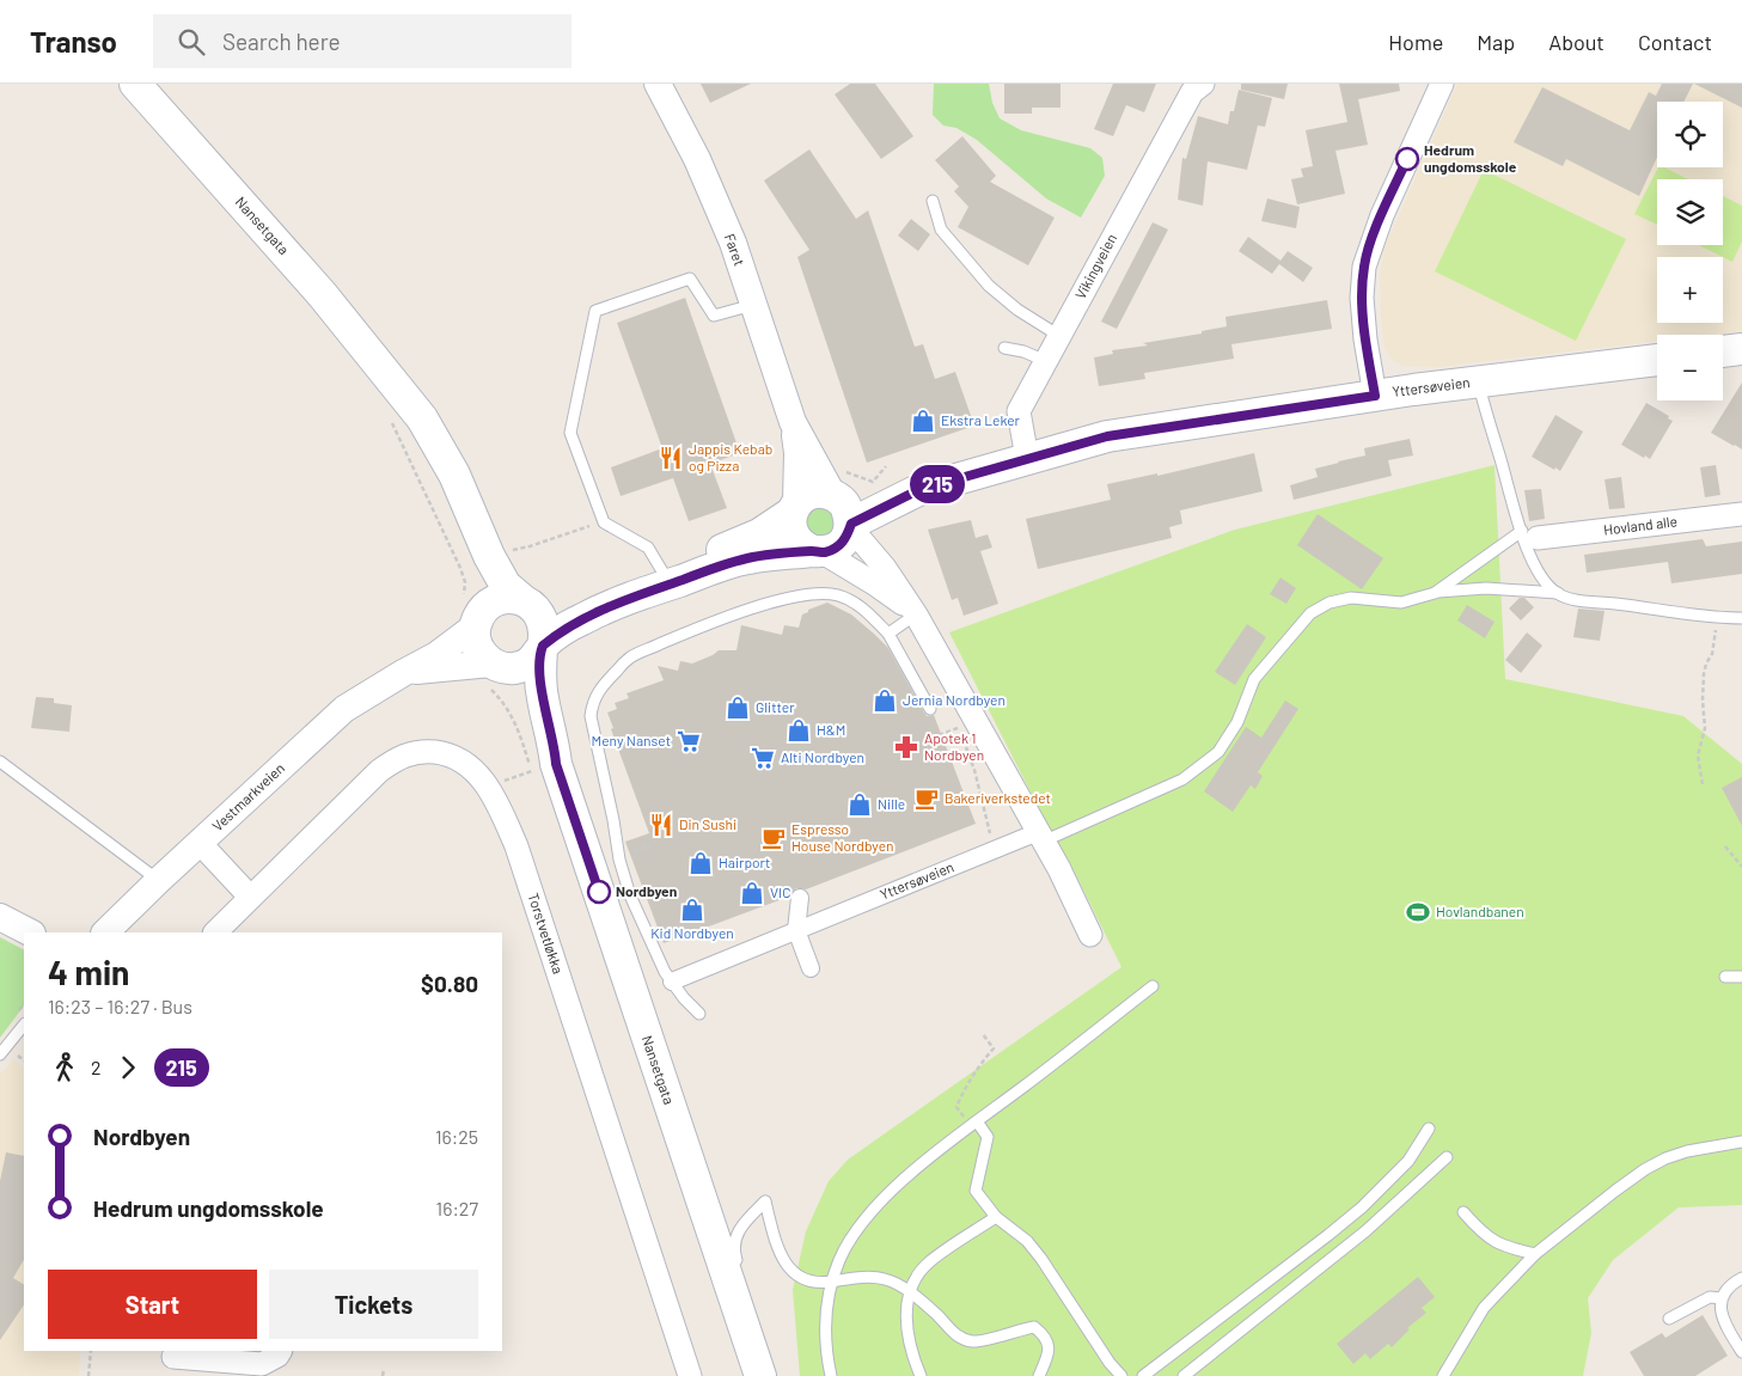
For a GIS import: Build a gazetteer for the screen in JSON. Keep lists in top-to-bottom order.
{
  "streets": {
    "main road": ["Nansetgata", "Yttersøveien"],
    "street": [
      "Faret",
      "Vikingveien",
      "Hovland alle",
      "Vestmarkveien",
      "Torstvetløkka"
    ]
  },
  "crossings": [
    ["Nansetgata", "Vestmarkveien"],
    ["Faret", "Yttersøveien"],
    ["Vikingveien", "Yttersøveien"]
  ],
  "places": {
    "other": ["Hedrum ungdomsskole", "Nordbyen"],
    "shop": [
      "Ekstra Leker",
      "Jernia Nordbyen",
      "Glitter",
      "H&M",
      "Nille",
      "Hairport",
      "VIC",
      "Kid Nordbyen"
    ],
    "restaurant": ["Jappis Kebab og Pizza", "Din Sushi"],
    "supermarket": ["Meny Nanset", "Alti Nordbyen"],
    "pharmacy": ["Apotek 1 Nordbyen"],
    "cafe": ["Bakeriverkstedet", "Espresso House Nordbyen"],
    "sports": ["Hovlandbanen"]
  },
  "lines": ["bus line 215"],
  "page": {
    "header": "Transo",
    "search": "Search here",
    "nav": [
      "Home",
      "Map",
      "About",
      "Contact"
    ],
    "on_map": "215",
    "map_buttons": ["+", "−"],
    "heading": ["4 min", "16:23 – 16:27 · Bus", "$0.80"],
    "legs": ["2", "215"],
    "list": [
      {
        "name": "Nordbyen",
        "value": "16:25"
      },
      {
        "name": "Hedrum ungdomsskole",
        "value": "16:27"
      }
    ],
    "buttons": ["Start", "Tickets"]
  }
}
